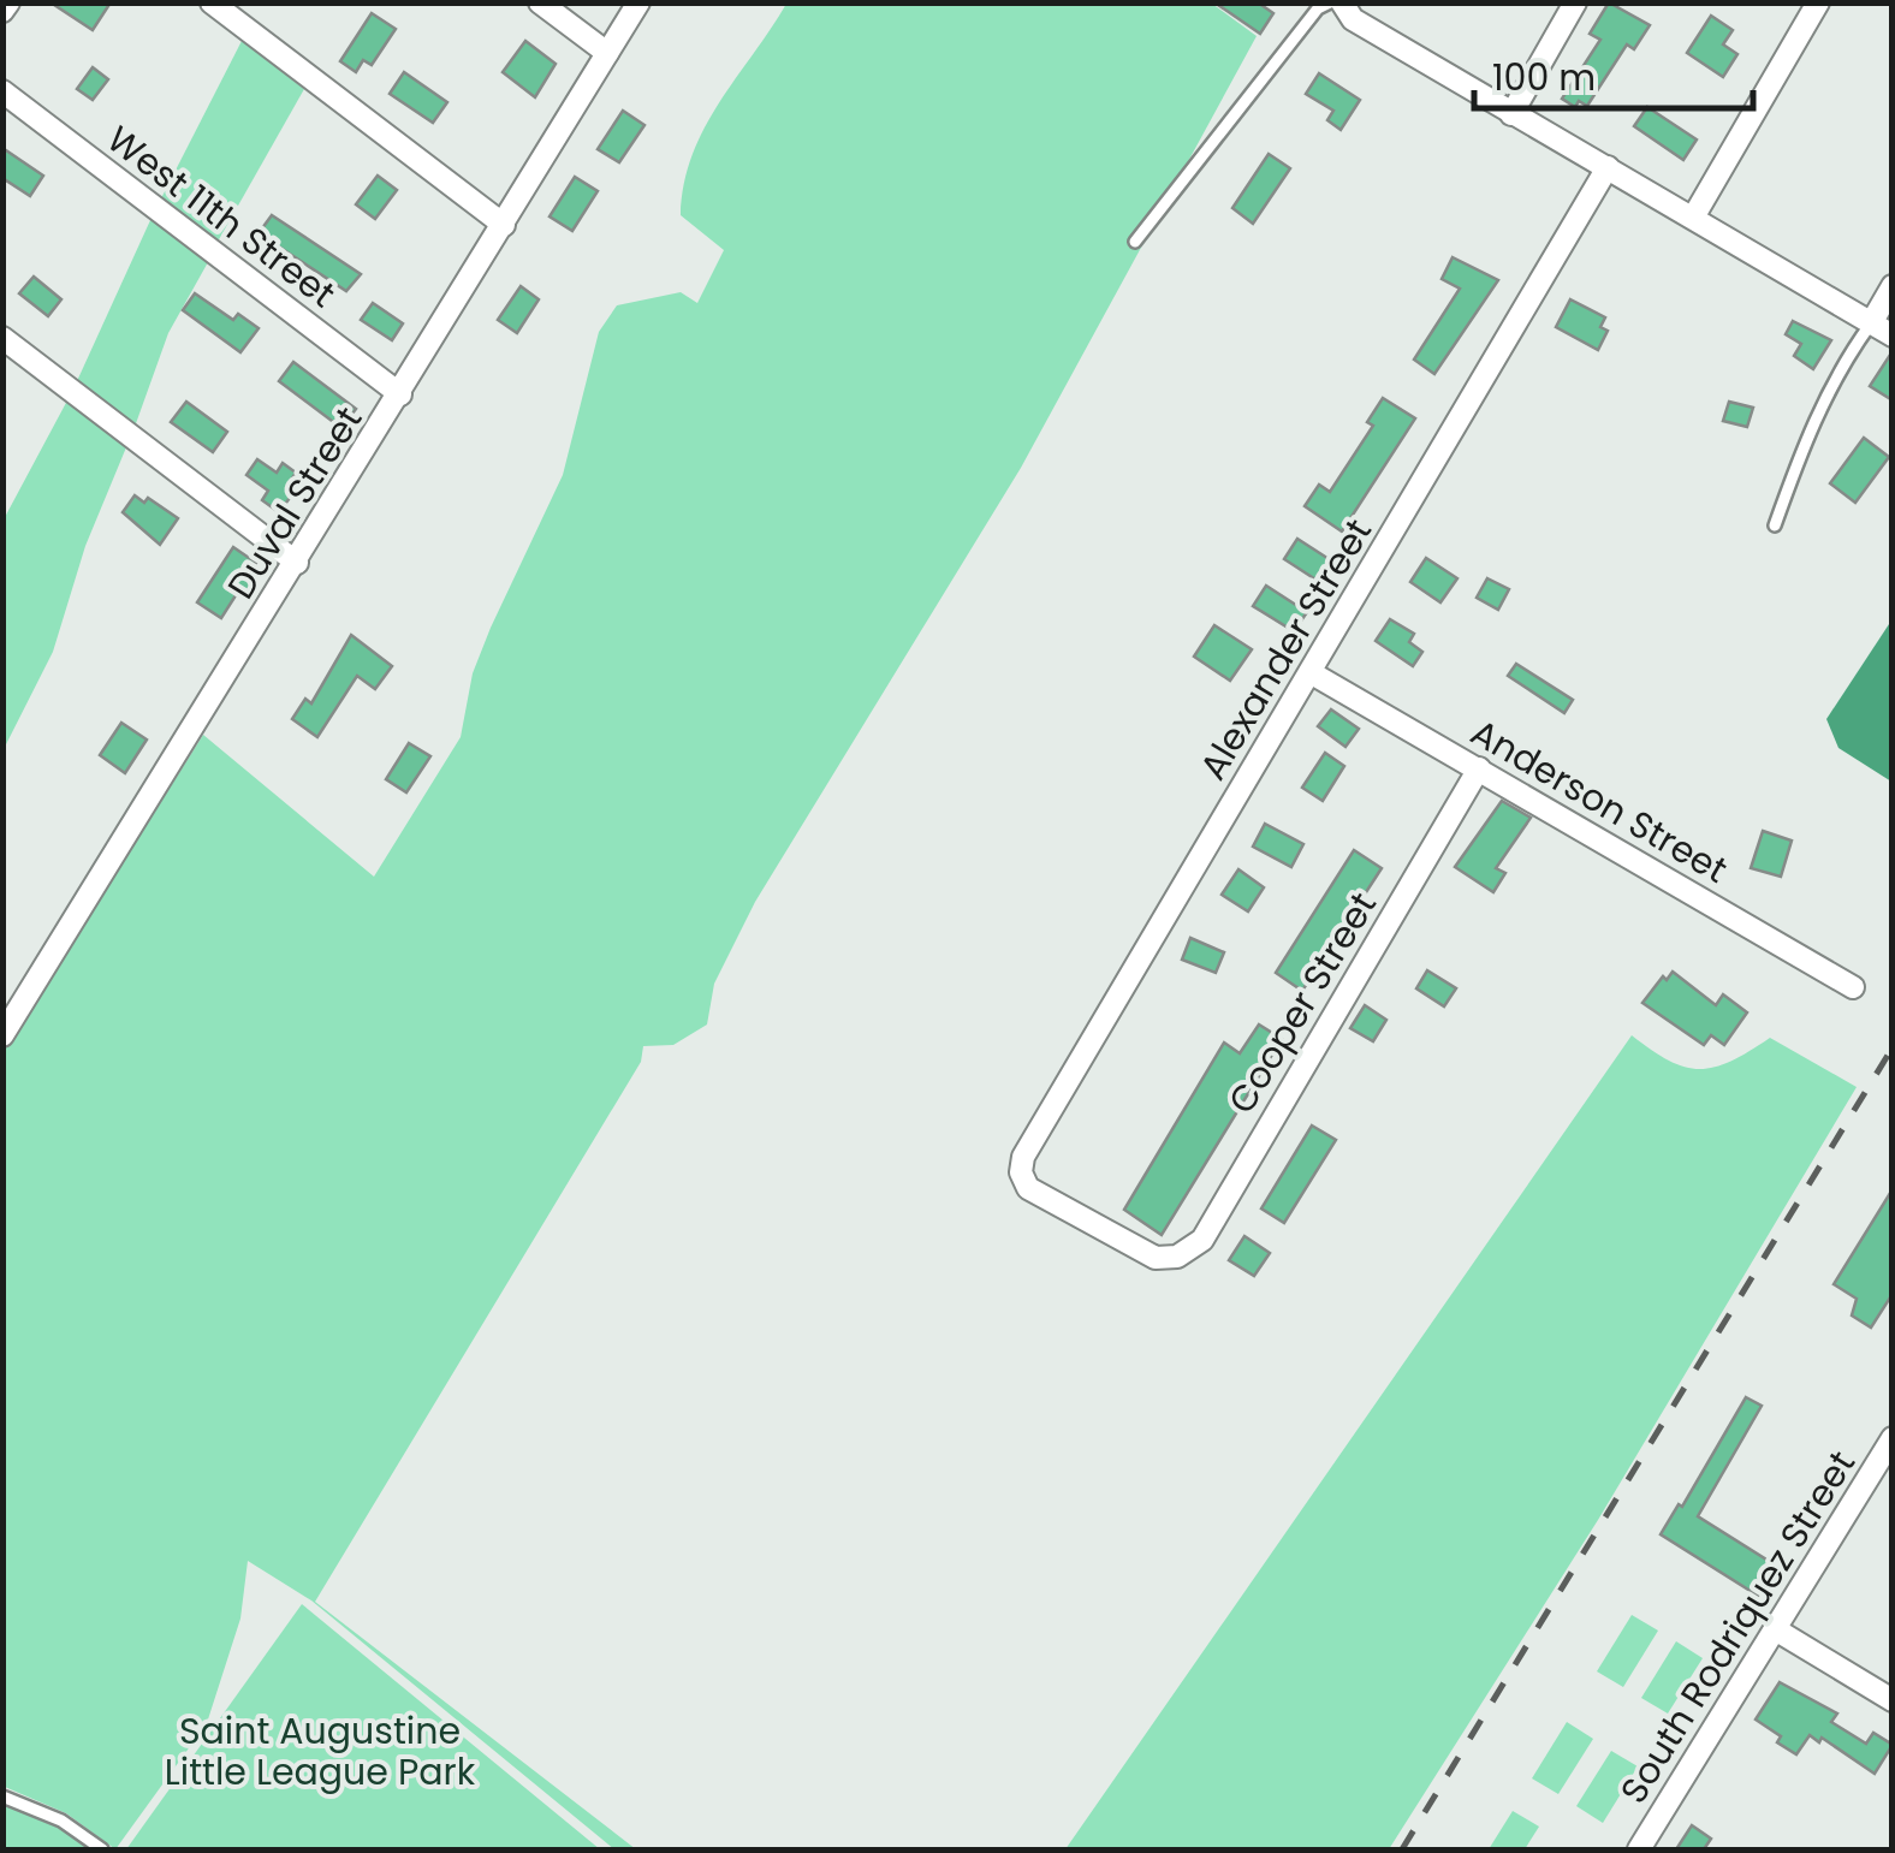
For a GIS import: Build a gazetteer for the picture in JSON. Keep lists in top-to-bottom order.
{
  "streets": {
    "street": [
      "West 11th Street",
      "Duval Street",
      "Alexander Street",
      "Anderson Street",
      "Cooper Street",
      "South Rodriquez Street"
    ]
  },
  "crossings": [
    ["West 11th Street", "Duval Street"],
    ["Alexander Street", "Anderson Street"],
    ["Alexander Street", "Cooper Street"],
    ["Anderson Street", "Cooper Street"]
  ],
  "parks": ["Saint Augustine Little League Park"],
  "scale_bar": "100 m"
}
